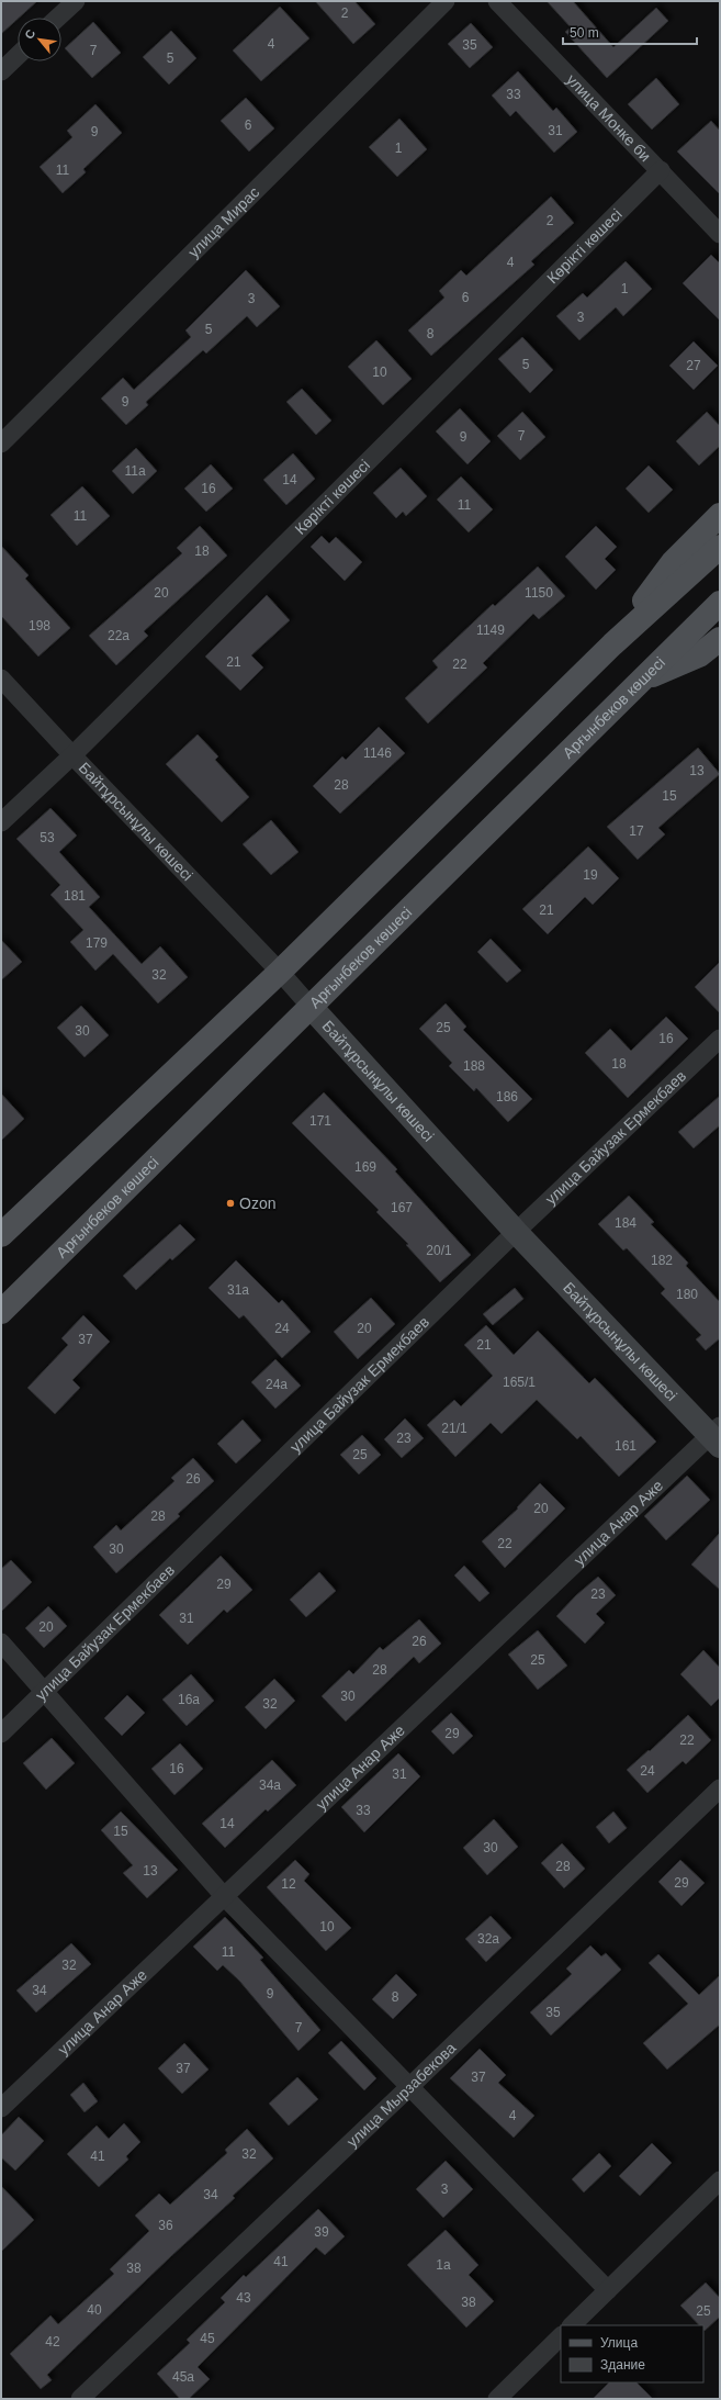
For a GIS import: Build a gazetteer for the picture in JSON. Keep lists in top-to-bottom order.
{
  "streets": {
    "main road": ["Арғынбеков көшесі", "Байтұрсынұлы көшесі"],
    "street": [
      "улица Монке би",
      "улица Мирас",
      "Көрікті көшесі",
      "улица Байузак Ермекбаев",
      "улица Анар Аже",
      "улица Мырзабекова"
    ]
  },
  "crossings": [
    ["улица Монке би", "Көрікті көшесі"],
    ["Көрікті көшесі", "Байтұрсынұлы көшесі"],
    ["Арғынбеков көшесі", "Байтұрсынұлы көшесі"],
    ["Байтұрсынұлы көшесі", "улица Байузак Ермекбаев"],
    ["Байтұрсынұлы көшесі", "улица Анар Аже"]
  ],
  "places": ["Ozon"],
  "house_numbers": [
    "2",
    "4",
    "35",
    "7",
    "5",
    "33",
    "6",
    "31",
    "9",
    "1",
    "11",
    "2",
    "4",
    "1",
    "6",
    "3",
    "3",
    "5",
    "8",
    "5",
    "27",
    "10",
    "9",
    "7",
    "9",
    "11а",
    "14",
    "16",
    "11",
    "11",
    "18",
    "20",
    "1150",
    "198",
    "1149",
    "22а",
    "21",
    "22",
    "1146",
    "13",
    "28",
    "15",
    "17",
    "53",
    "19",
    "181",
    "21",
    "179",
    "32",
    "25",
    "30",
    "16",
    "18",
    "188",
    "186",
    "171",
    "169",
    "167",
    "184",
    "20/1",
    "182",
    "31а",
    "180",
    "24",
    "20",
    "37",
    "21",
    "165/1",
    "24а",
    "21/1",
    "23",
    "161",
    "25",
    "26",
    "20",
    "28",
    "22",
    "30",
    "29",
    "23",
    "31",
    "20",
    "26",
    "25",
    "28",
    "30",
    "16а",
    "32",
    "29",
    "22",
    "16",
    "24",
    "31",
    "34а",
    "33",
    "14",
    "15",
    "30",
    "28",
    "13",
    "29",
    "12",
    "10",
    "32а",
    "11",
    "32",
    "34",
    "9",
    "8",
    "35",
    "7",
    "37",
    "37",
    "4",
    "32",
    "41",
    "3",
    "34",
    "36",
    "39",
    "41",
    "1а",
    "38",
    "43",
    "38",
    "40",
    "25",
    "45",
    "42",
    "45а"
  ],
  "legend": ["Улица", "Здание"],
  "scale_bar": "50 m",
  "north": "top left"
}
